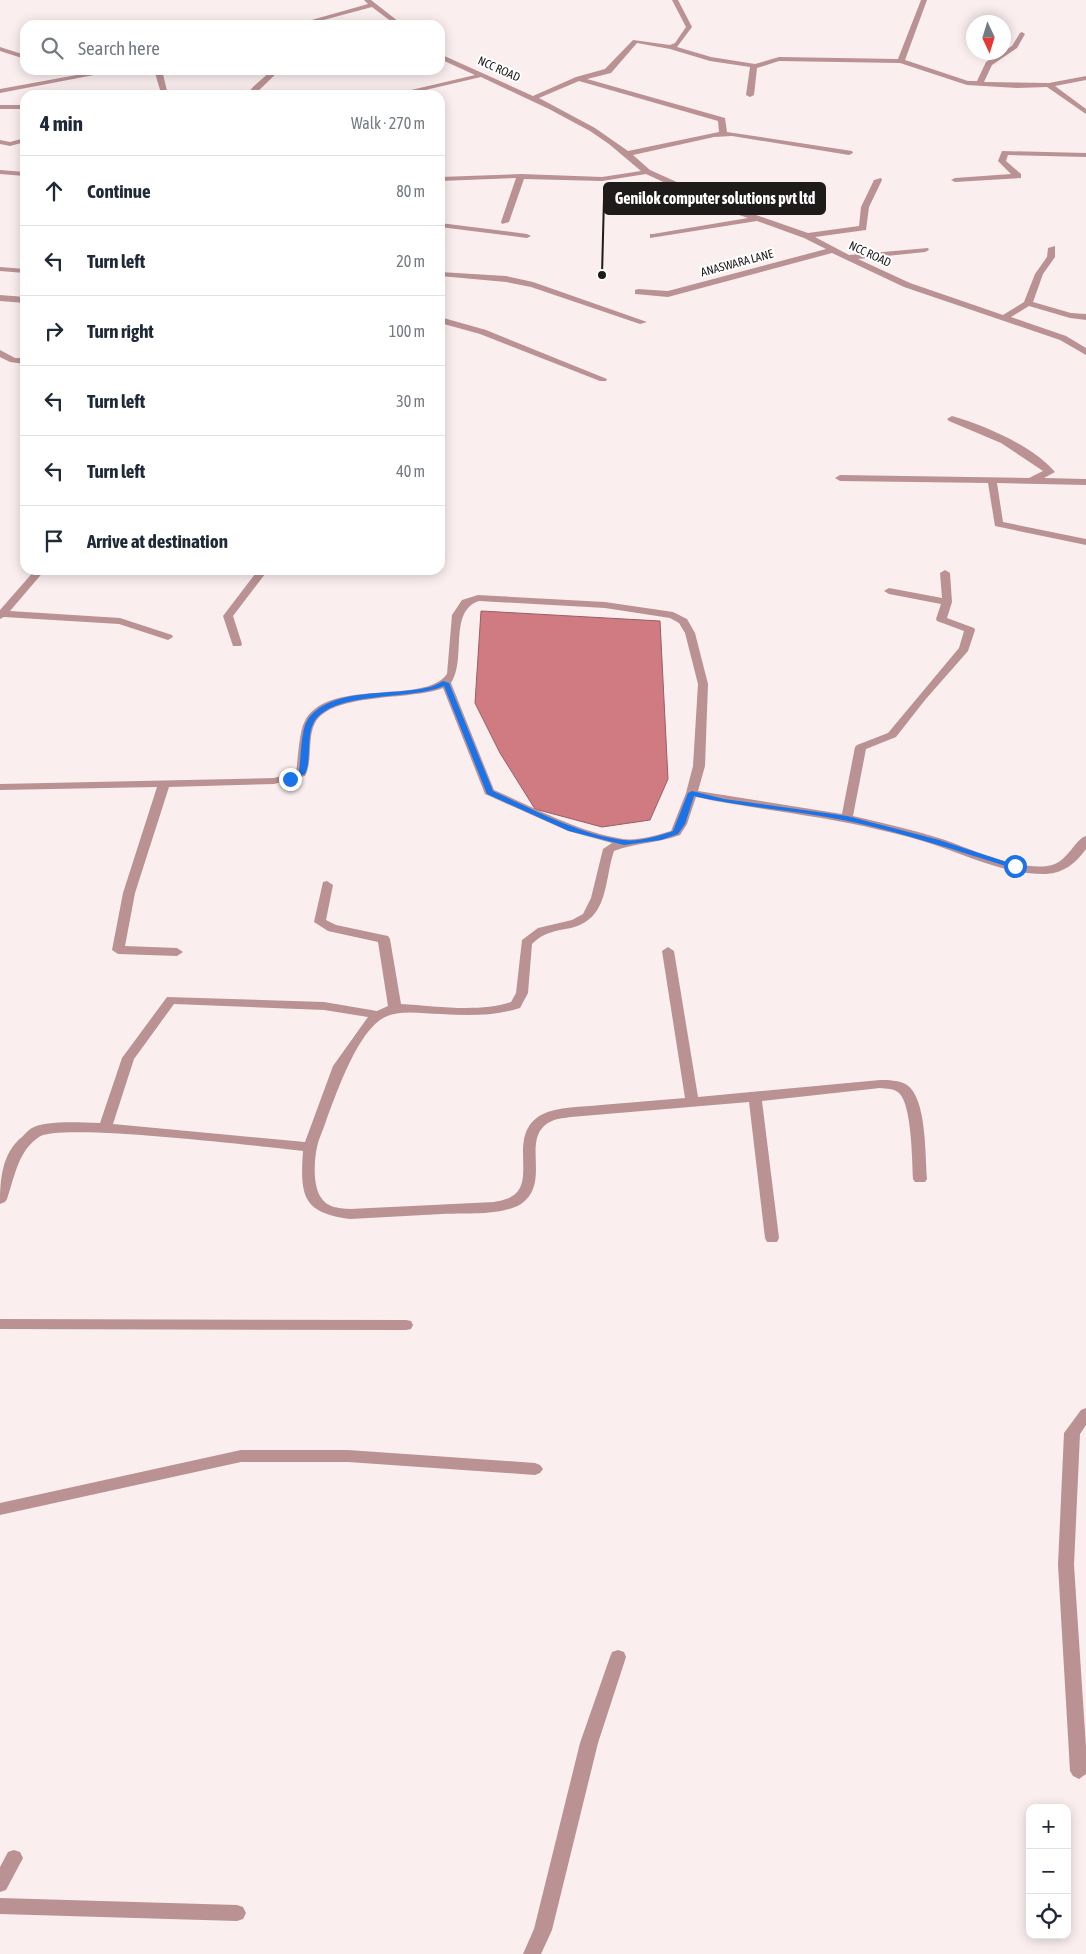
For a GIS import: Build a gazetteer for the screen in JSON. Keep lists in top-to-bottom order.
{
  "streets": {
    "street": ["NCC ROAD", "ANASWARA LANE"]
  },
  "crossings": [
    ["NCC ROAD", "ANASWARA LANE"]
  ],
  "places": ["Genilok computer solutions pvt ltd"],
  "north": "bottom",
  "page": {
    "search": "Search here",
    "heading": ["4 min", "Walk · 270 m"],
    "list": [
      ["Continue", "80 m"],
      ["Turn left", "20 m"],
      ["Turn right", "100 m"],
      ["Turn left", "30 m"],
      ["Turn left", "40 m"],
      "Arrive at destination"
    ],
    "map_buttons": ["+", "−"]
  }
}
